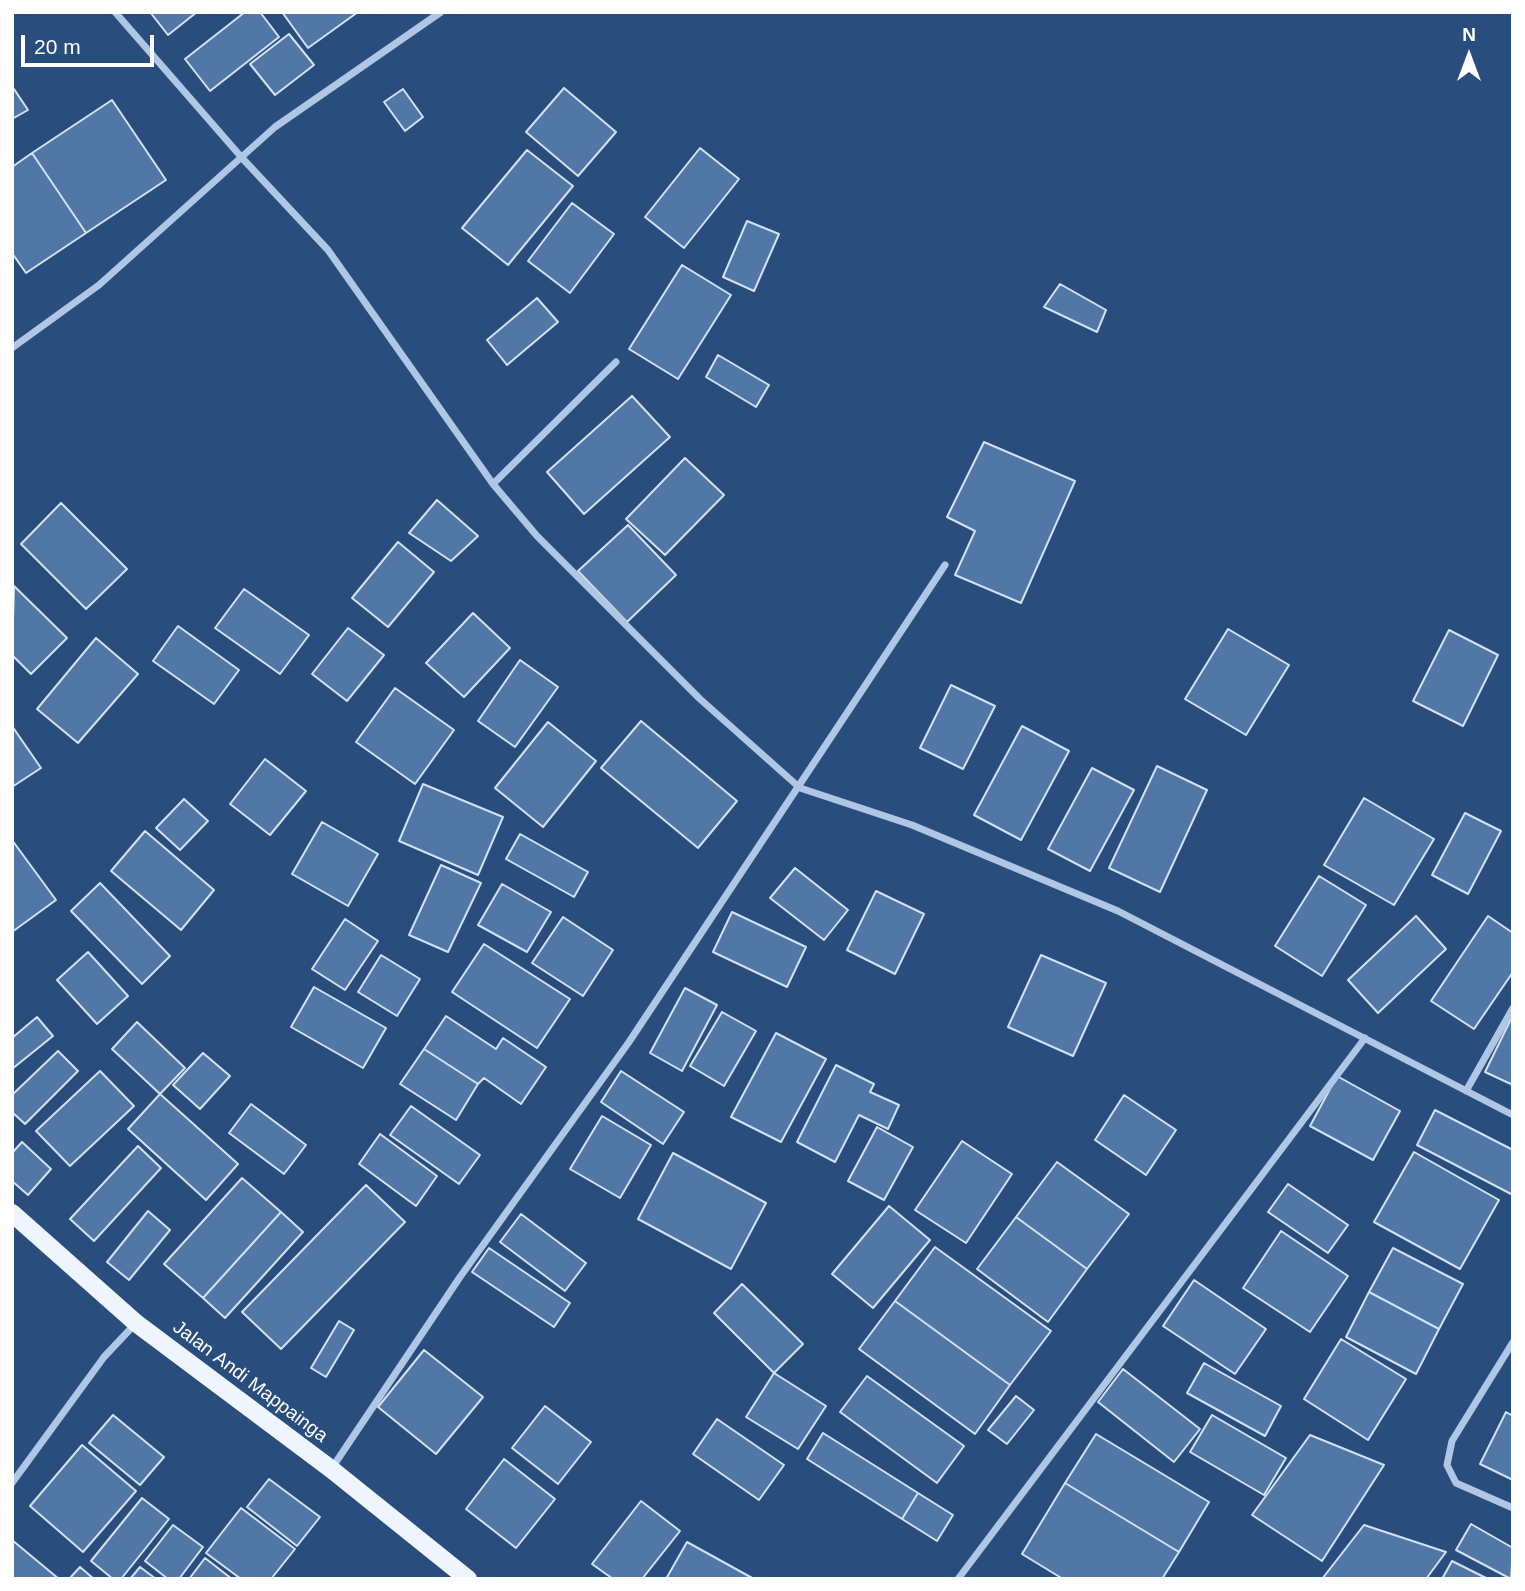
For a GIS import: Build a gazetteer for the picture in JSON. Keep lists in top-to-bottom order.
{
  "streets": {
    "main road": ["Jalan Andi Mappainga"]
  },
  "scale_bar": "20 m",
  "north": "top"
}
